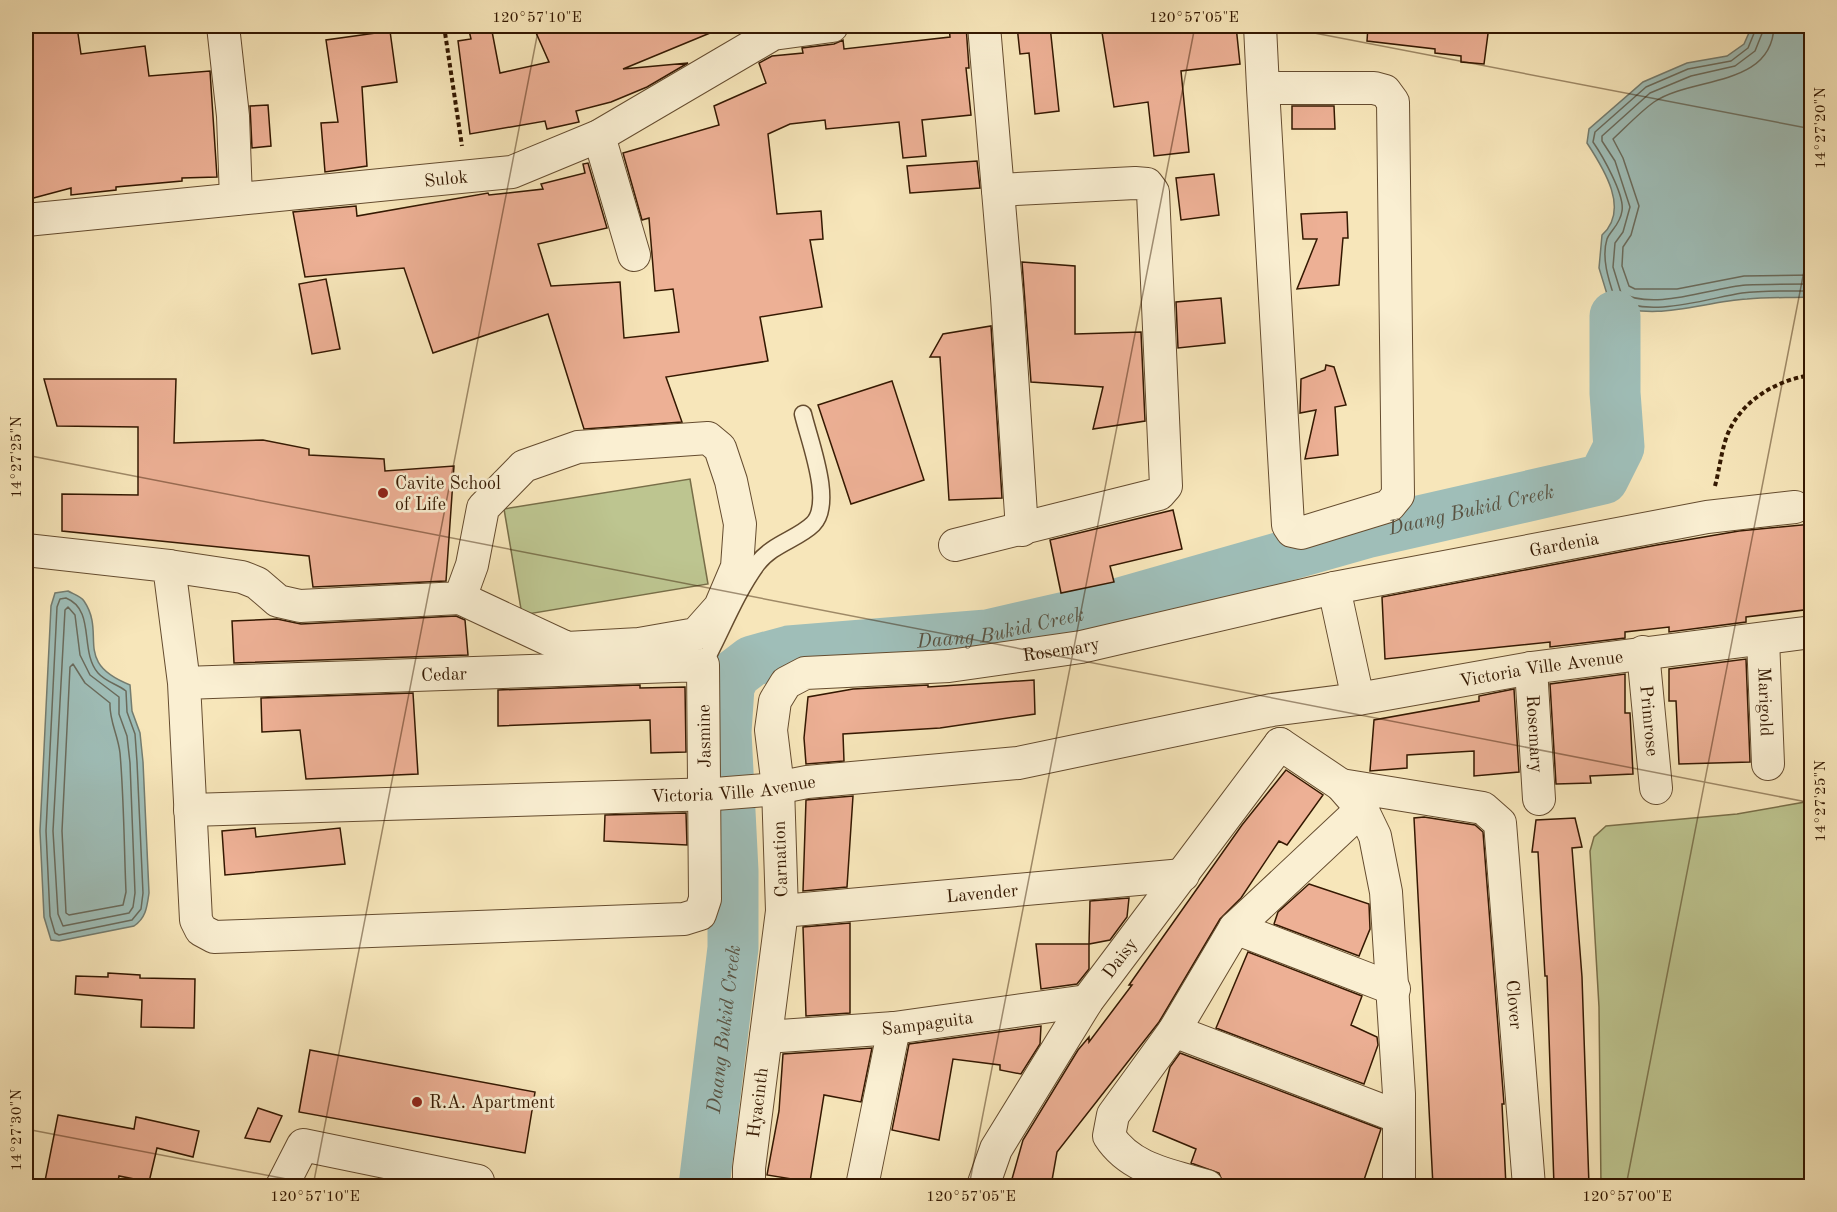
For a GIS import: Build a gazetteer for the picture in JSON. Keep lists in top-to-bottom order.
{
  "streets": {
    "street": [
      "Sulok",
      "Gardenia",
      "Rosemary",
      "Victoria Ville Avenue",
      "Cedar",
      "Marigold",
      "Primrose",
      "Jasmine",
      "Carnation",
      "Lavender",
      "Daisy",
      "Clover",
      "Sampaguita",
      "Hyacinth"
    ]
  },
  "crossings": [
    ["Gardenia", "Rosemary"],
    ["Rosemary", "Victoria Ville Avenue"],
    ["Rosemary", "Carnation"],
    ["Victoria Ville Avenue", "Marigold"],
    ["Victoria Ville Avenue", "Primrose"],
    ["Victoria Ville Avenue", "Jasmine"],
    ["Victoria Ville Avenue", "Carnation"],
    ["Cedar", "Jasmine"],
    ["Carnation", "Lavender"],
    ["Carnation", "Sampaguita"],
    ["Carnation", "Hyacinth"],
    ["Lavender", "Daisy"],
    ["Daisy", "Sampaguita"],
    ["Sampaguita", "Hyacinth"]
  ],
  "water": ["Daang Bukid Creek"],
  "places": ["Cavite School of Life", "R.A. Apartment"],
  "coordinates": [
    "120°57'10\"E",
    "120°57'05\"E",
    "14°27'20\"N",
    "14°27'25\"N",
    "14°27'30\"N",
    "120°57'00\"E"
  ]
}
